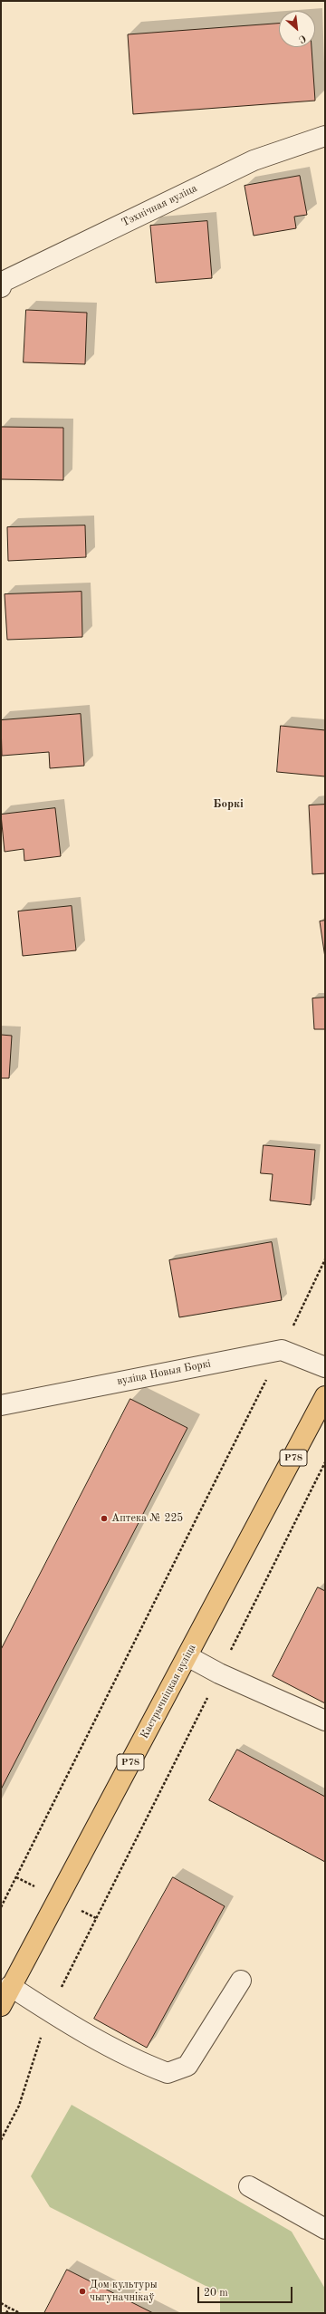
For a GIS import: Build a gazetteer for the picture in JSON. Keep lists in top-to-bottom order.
{
  "streets": {
    "main road": ["Р78", "Кастрычніцкая вуліца"],
    "street": ["Тэхнічная вуліца", "вуліца Новыя Боркі"]
  },
  "districts": ["Боркі"],
  "places": ["Аптека № 225", "Дом культуры чыгуначнікаў"],
  "scale_bar": "20 m",
  "north": "bottom right"
}
